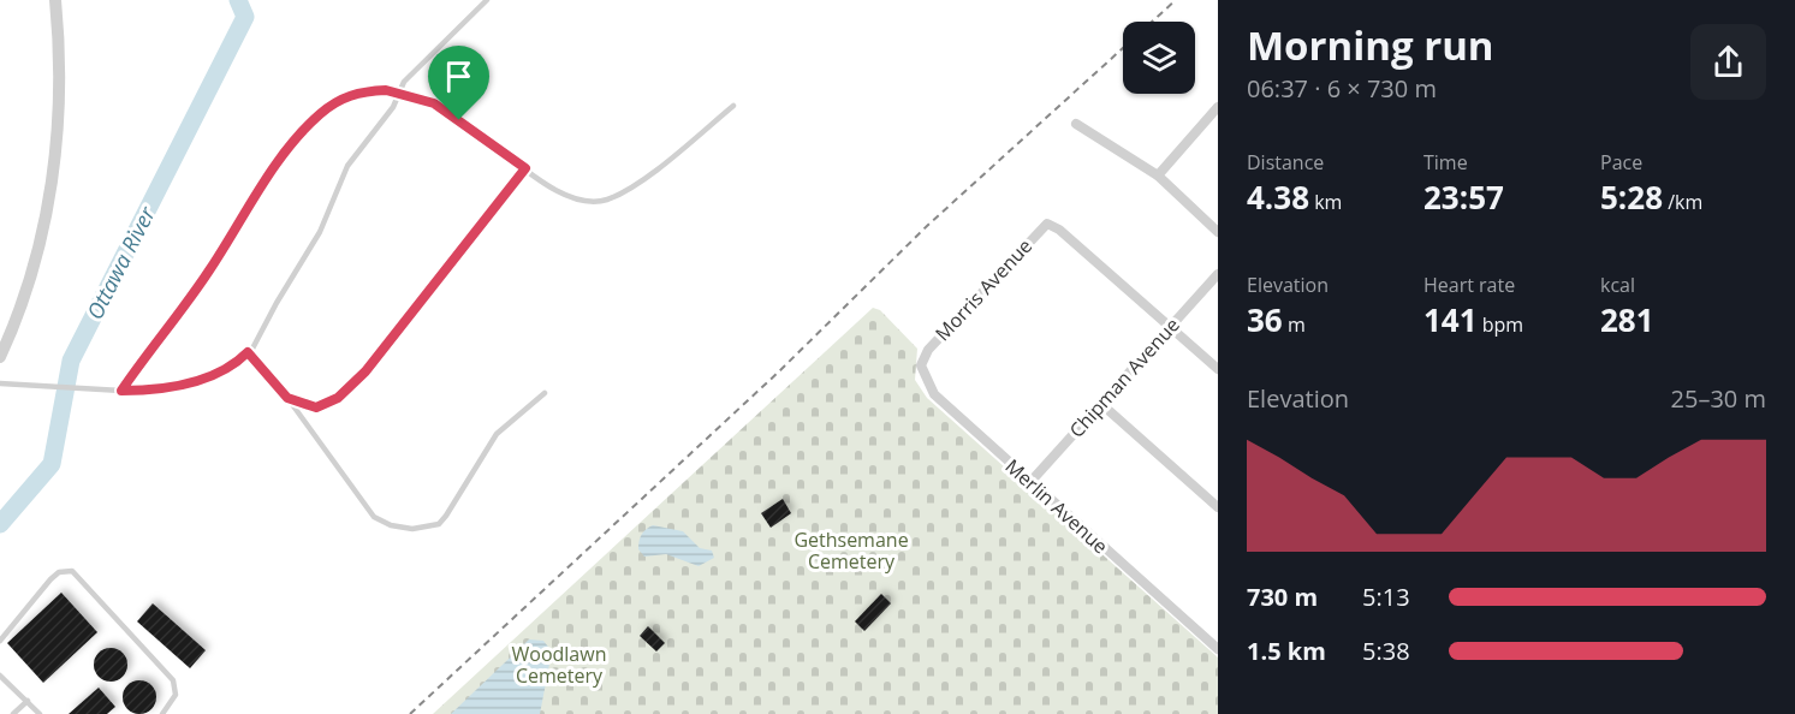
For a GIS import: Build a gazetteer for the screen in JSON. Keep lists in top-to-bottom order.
{
  "streets": {
    "street": ["Morris Avenue", "Chipman Avenue", "Merlin Avenue"]
  },
  "crossings": [
    ["Morris Avenue", "Chipman Avenue"],
    ["Morris Avenue", "Merlin Avenue"],
    ["Chipman Avenue", "Merlin Avenue"]
  ],
  "water": ["Ottawa River"],
  "parks": ["Gethsemane Cemetery", "Woodlawn Cemetery"],
  "page": {
    "heading": ["Morning run", "06:37 · 6 × 730 m"],
    "stats": [
      ["Distance", "4.38 km"],
      ["Time", "23:57"],
      ["Pace", "5:28 /km"],
      ["Elevation", "36 m"],
      ["Heart rate", "141 bpm"],
      ["kcal", "281"]
    ],
    "chart": ["Elevation", "25–30 m"],
    "list": [
      {
        "name": "730 m",
        "note": "5:13"
      },
      {
        "name": "1.5 km",
        "note": "5:38"
      }
    ]
  }
}
